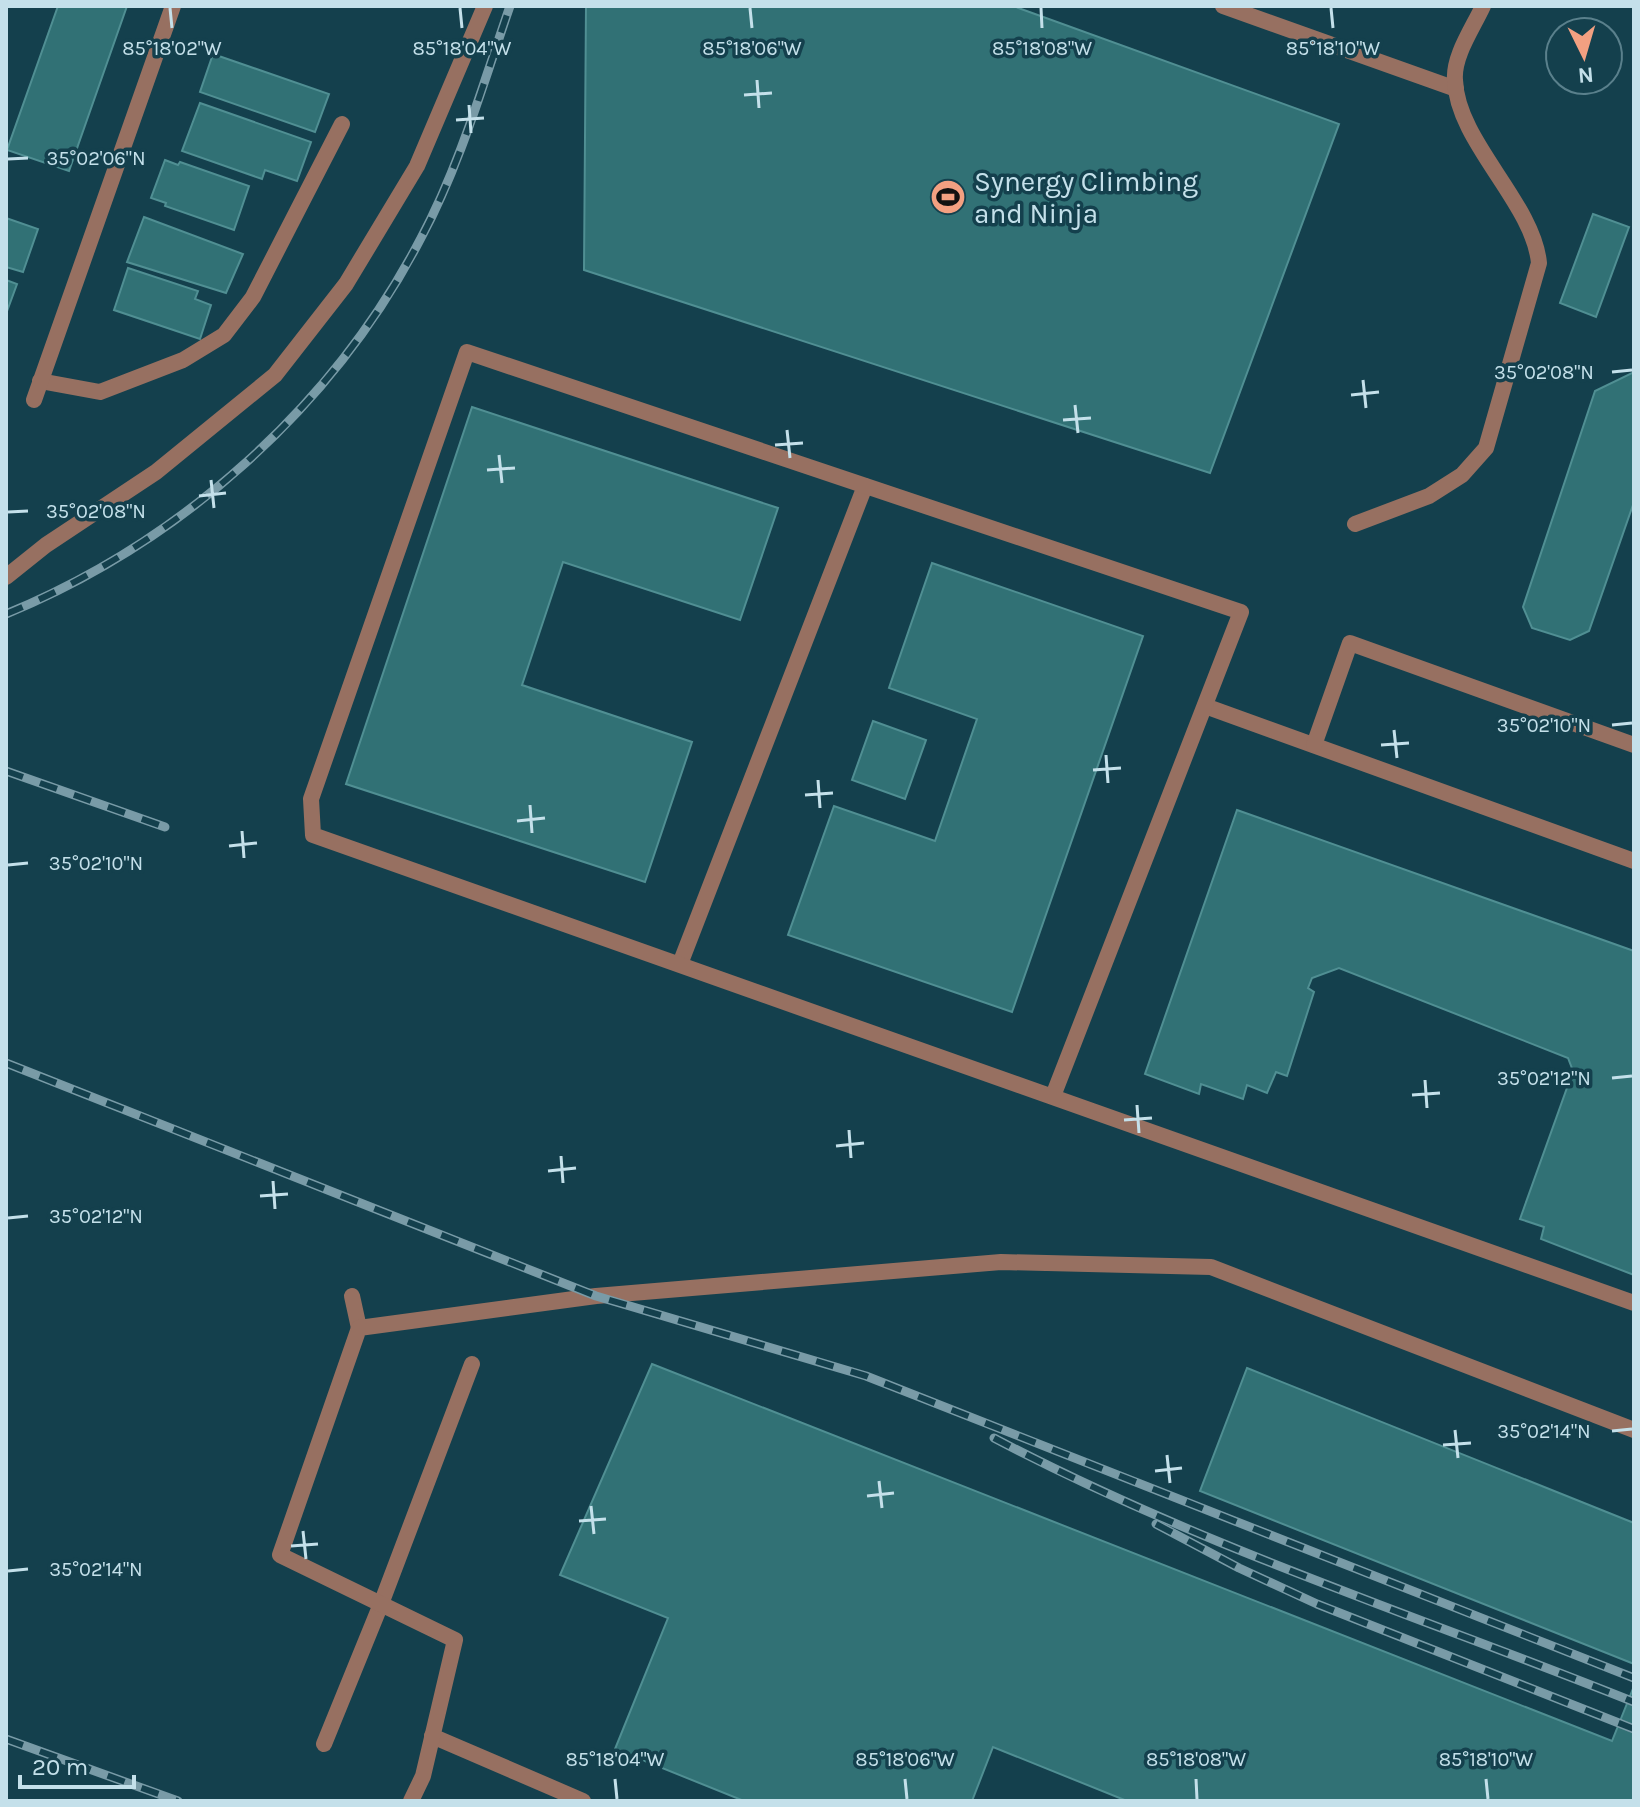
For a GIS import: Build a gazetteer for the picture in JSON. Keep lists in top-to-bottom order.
{
  "places": {
    "sports": ["Synergy Climbing and Ninja"]
  },
  "scale_bar": "20 m",
  "north": "bottom",
  "coordinates": [
    "85°18'02\"W",
    "85°18'04\"W",
    "85°18'06\"W",
    "85°18'08\"W",
    "85°18'10\"W",
    "35°02'06\"N",
    "35°02'08\"N",
    "35°02'10\"N",
    "35°02'12\"N",
    "35°02'14\"N"
  ]
}
